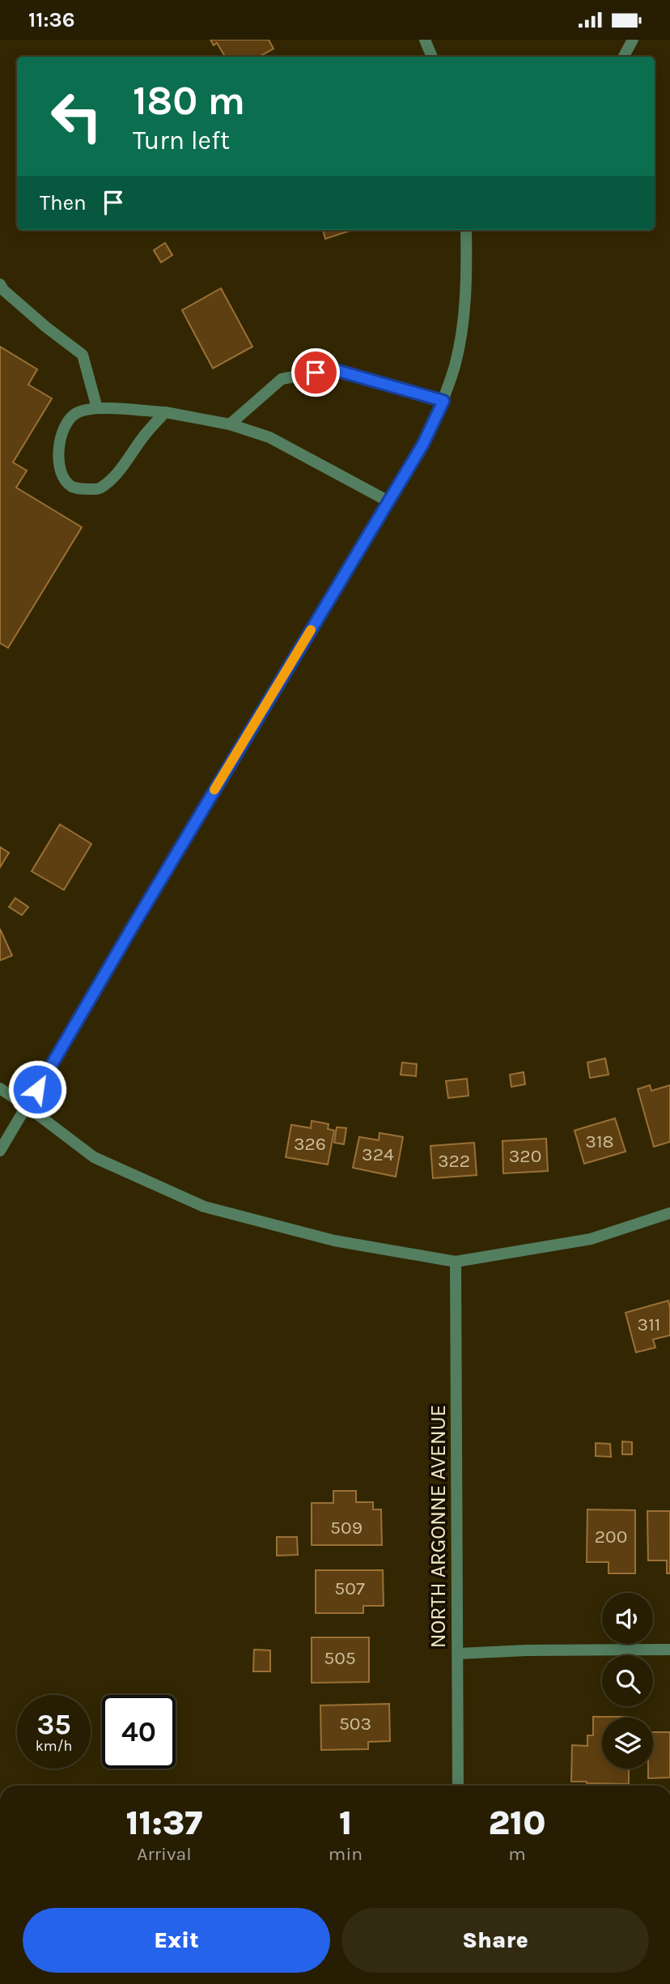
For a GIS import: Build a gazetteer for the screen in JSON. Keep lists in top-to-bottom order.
{
  "streets": {
    "street": ["NORTH ARGONNE AVENUE"]
  },
  "house_numbers": [
    "318",
    "326",
    "324",
    "320",
    "322",
    "311",
    "509",
    "200",
    "507",
    "505",
    "503"
  ],
  "page": {
    "status": "11:36",
    "turn": ["180 m", "Turn left"],
    "then": "Then",
    "speed": "35 km/h",
    "limit": "40",
    "eta": [
      "11:37",
      "Arrival",
      "1",
      "min",
      "210",
      "m"
    ],
    "buttons": ["Exit", "Share"]
  }
}
